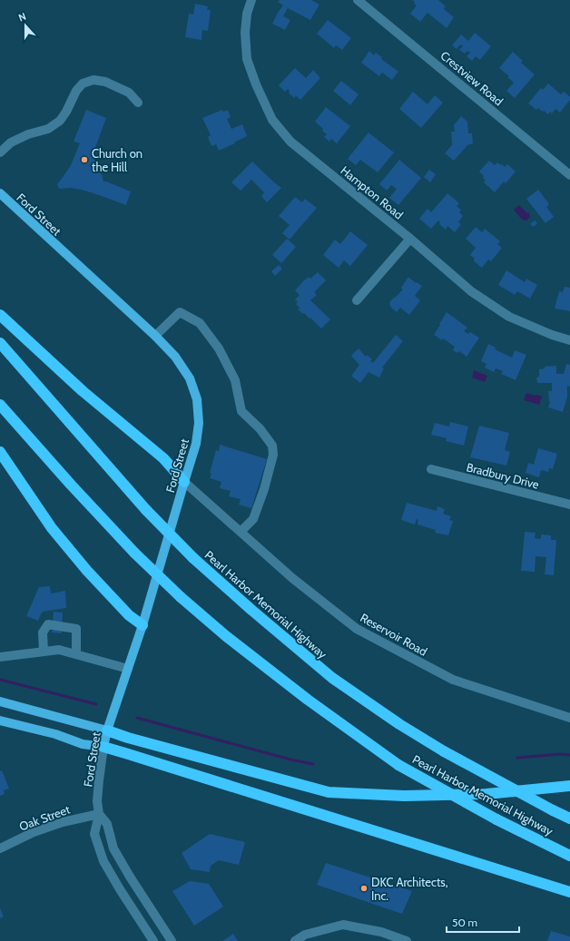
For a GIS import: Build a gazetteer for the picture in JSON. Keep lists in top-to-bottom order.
{
  "streets": {
    "highway": ["Pearl Harbor Memorial Highway"],
    "main road": ["Ford Street"],
    "street": [
      "Crestview Road",
      "Hampton Road",
      "Bradbury Drive",
      "Reservoir Road",
      "Oak Street"
    ]
  },
  "crossings": [
    ["Ford Street", "Reservoir Road"],
    ["Ford Street", "Oak Street"]
  ],
  "places": ["Church on the Hill", "DKC Architects, Inc."],
  "scale_bar": "50 m",
  "north": "top"
}
